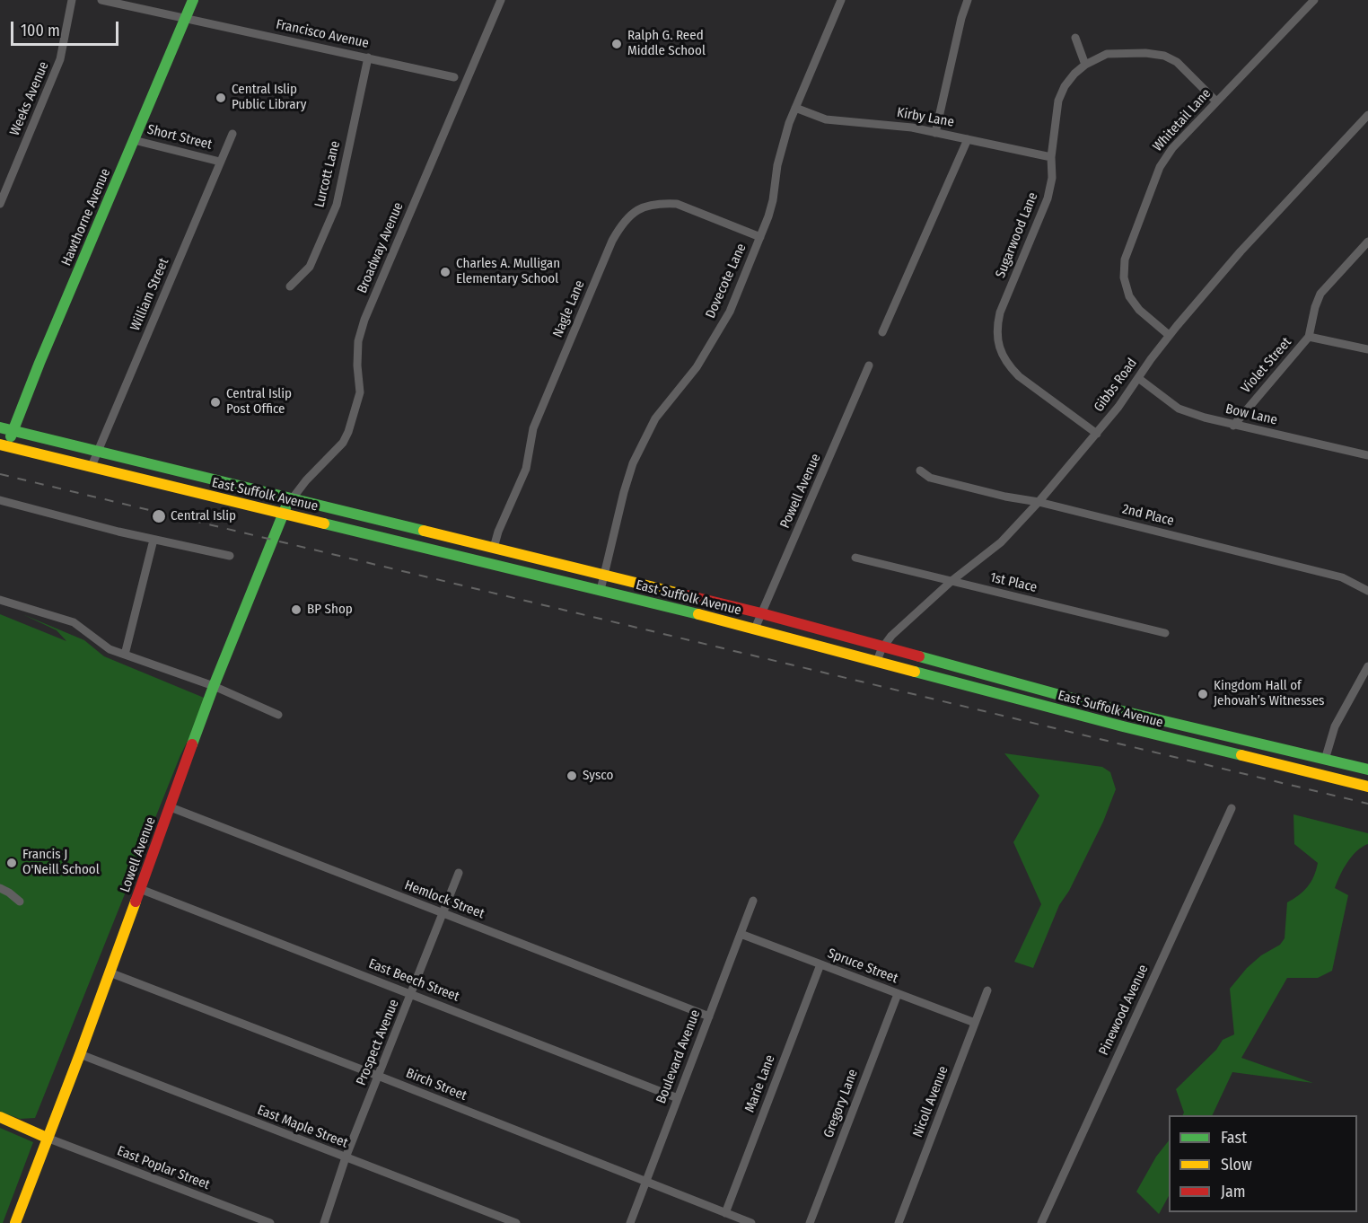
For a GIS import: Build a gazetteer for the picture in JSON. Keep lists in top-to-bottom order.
{
  "streets": {
    "main road": ["Hawthorne Avenue", "East Suffolk Avenue", "Lowell Avenue"],
    "street": [
      "Francisco Avenue",
      "Weeks Avenue",
      "Kirby Lane",
      "Whitetail Lane",
      "Short Street",
      "Lurcott Lane",
      "Sugarwood Lane",
      "Broadway Avenue",
      "Dovecote Lane",
      "William Street",
      "Nagle Lane",
      "Violet Street",
      "Gibbs Road",
      "Bow Lane",
      "Powell Avenue",
      "2nd Place",
      "1st Place",
      "Hemlock Street",
      "Spruce Street",
      "East Beech Street",
      "Pinewood Avenue",
      "Prospect Avenue",
      "Boulevard Avenue",
      "Marie Lane",
      "Birch Street",
      "Nicoll Avenue",
      "Gregory Lane",
      "East Maple Street",
      "East Poplar Street"
    ]
  },
  "crossings": [
    ["Francisco Avenue", "Lurcott Lane"],
    ["Francisco Avenue", "Hawthorne Avenue"],
    ["Kirby Lane", "Sugarwood Lane"],
    ["Kirby Lane", "Dovecote Lane"],
    ["Whitetail Lane", "Sugarwood Lane"],
    ["Whitetail Lane", "Gibbs Road"],
    ["Short Street", "Hawthorne Avenue"],
    ["Short Street", "William Street"],
    ["Hawthorne Avenue", "East Suffolk Avenue"],
    ["Sugarwood Lane", "Gibbs Road"],
    ["Broadway Avenue", "East Suffolk Avenue"],
    ["Broadway Avenue", "Lowell Avenue"],
    ["Dovecote Lane", "Nagle Lane"],
    ["Dovecote Lane", "East Suffolk Avenue"],
    ["William Street", "East Suffolk Avenue"],
    ["Nagle Lane", "East Suffolk Avenue"],
    ["Violet Street", "Bow Lane"],
    ["Gibbs Road", "Bow Lane"],
    ["Gibbs Road", "East Suffolk Avenue"],
    ["Gibbs Road", "2nd Place"],
    ["Gibbs Road", "1st Place"],
    ["Powell Avenue", "East Suffolk Avenue"],
    ["East Suffolk Avenue", "Lowell Avenue"],
    ["Lowell Avenue", "Hemlock Street"],
    ["Lowell Avenue", "East Beech Street"],
    ["Lowell Avenue", "Birch Street"],
    ["Lowell Avenue", "East Maple Street"],
    ["Lowell Avenue", "East Poplar Street"],
    ["Hemlock Street", "Prospect Avenue"],
    ["Hemlock Street", "Boulevard Avenue"],
    ["Spruce Street", "Boulevard Avenue"],
    ["Spruce Street", "Marie Lane"],
    ["Spruce Street", "Nicoll Avenue"],
    ["Spruce Street", "Gregory Lane"],
    ["East Beech Street", "Prospect Avenue"],
    ["East Beech Street", "Boulevard Avenue"],
    ["Prospect Avenue", "Birch Street"],
    ["Prospect Avenue", "East Maple Street"],
    ["Boulevard Avenue", "Birch Street"],
    ["Marie Lane", "Birch Street"]
  ],
  "places": [
    "Ralph G. Reed Middle School",
    "Central Islip Public Library",
    "Charles A. Mulligan Elementary School",
    "Central Islip Post Office",
    "Central Islip",
    "BP Shop",
    "Kingdom Hall of Jehovah’s Witnesses",
    "Sysco",
    "Francis J O'Neill School"
  ],
  "legend": ["Fast", "Slow", "Jam"],
  "scale_bar": "100 m"
}
